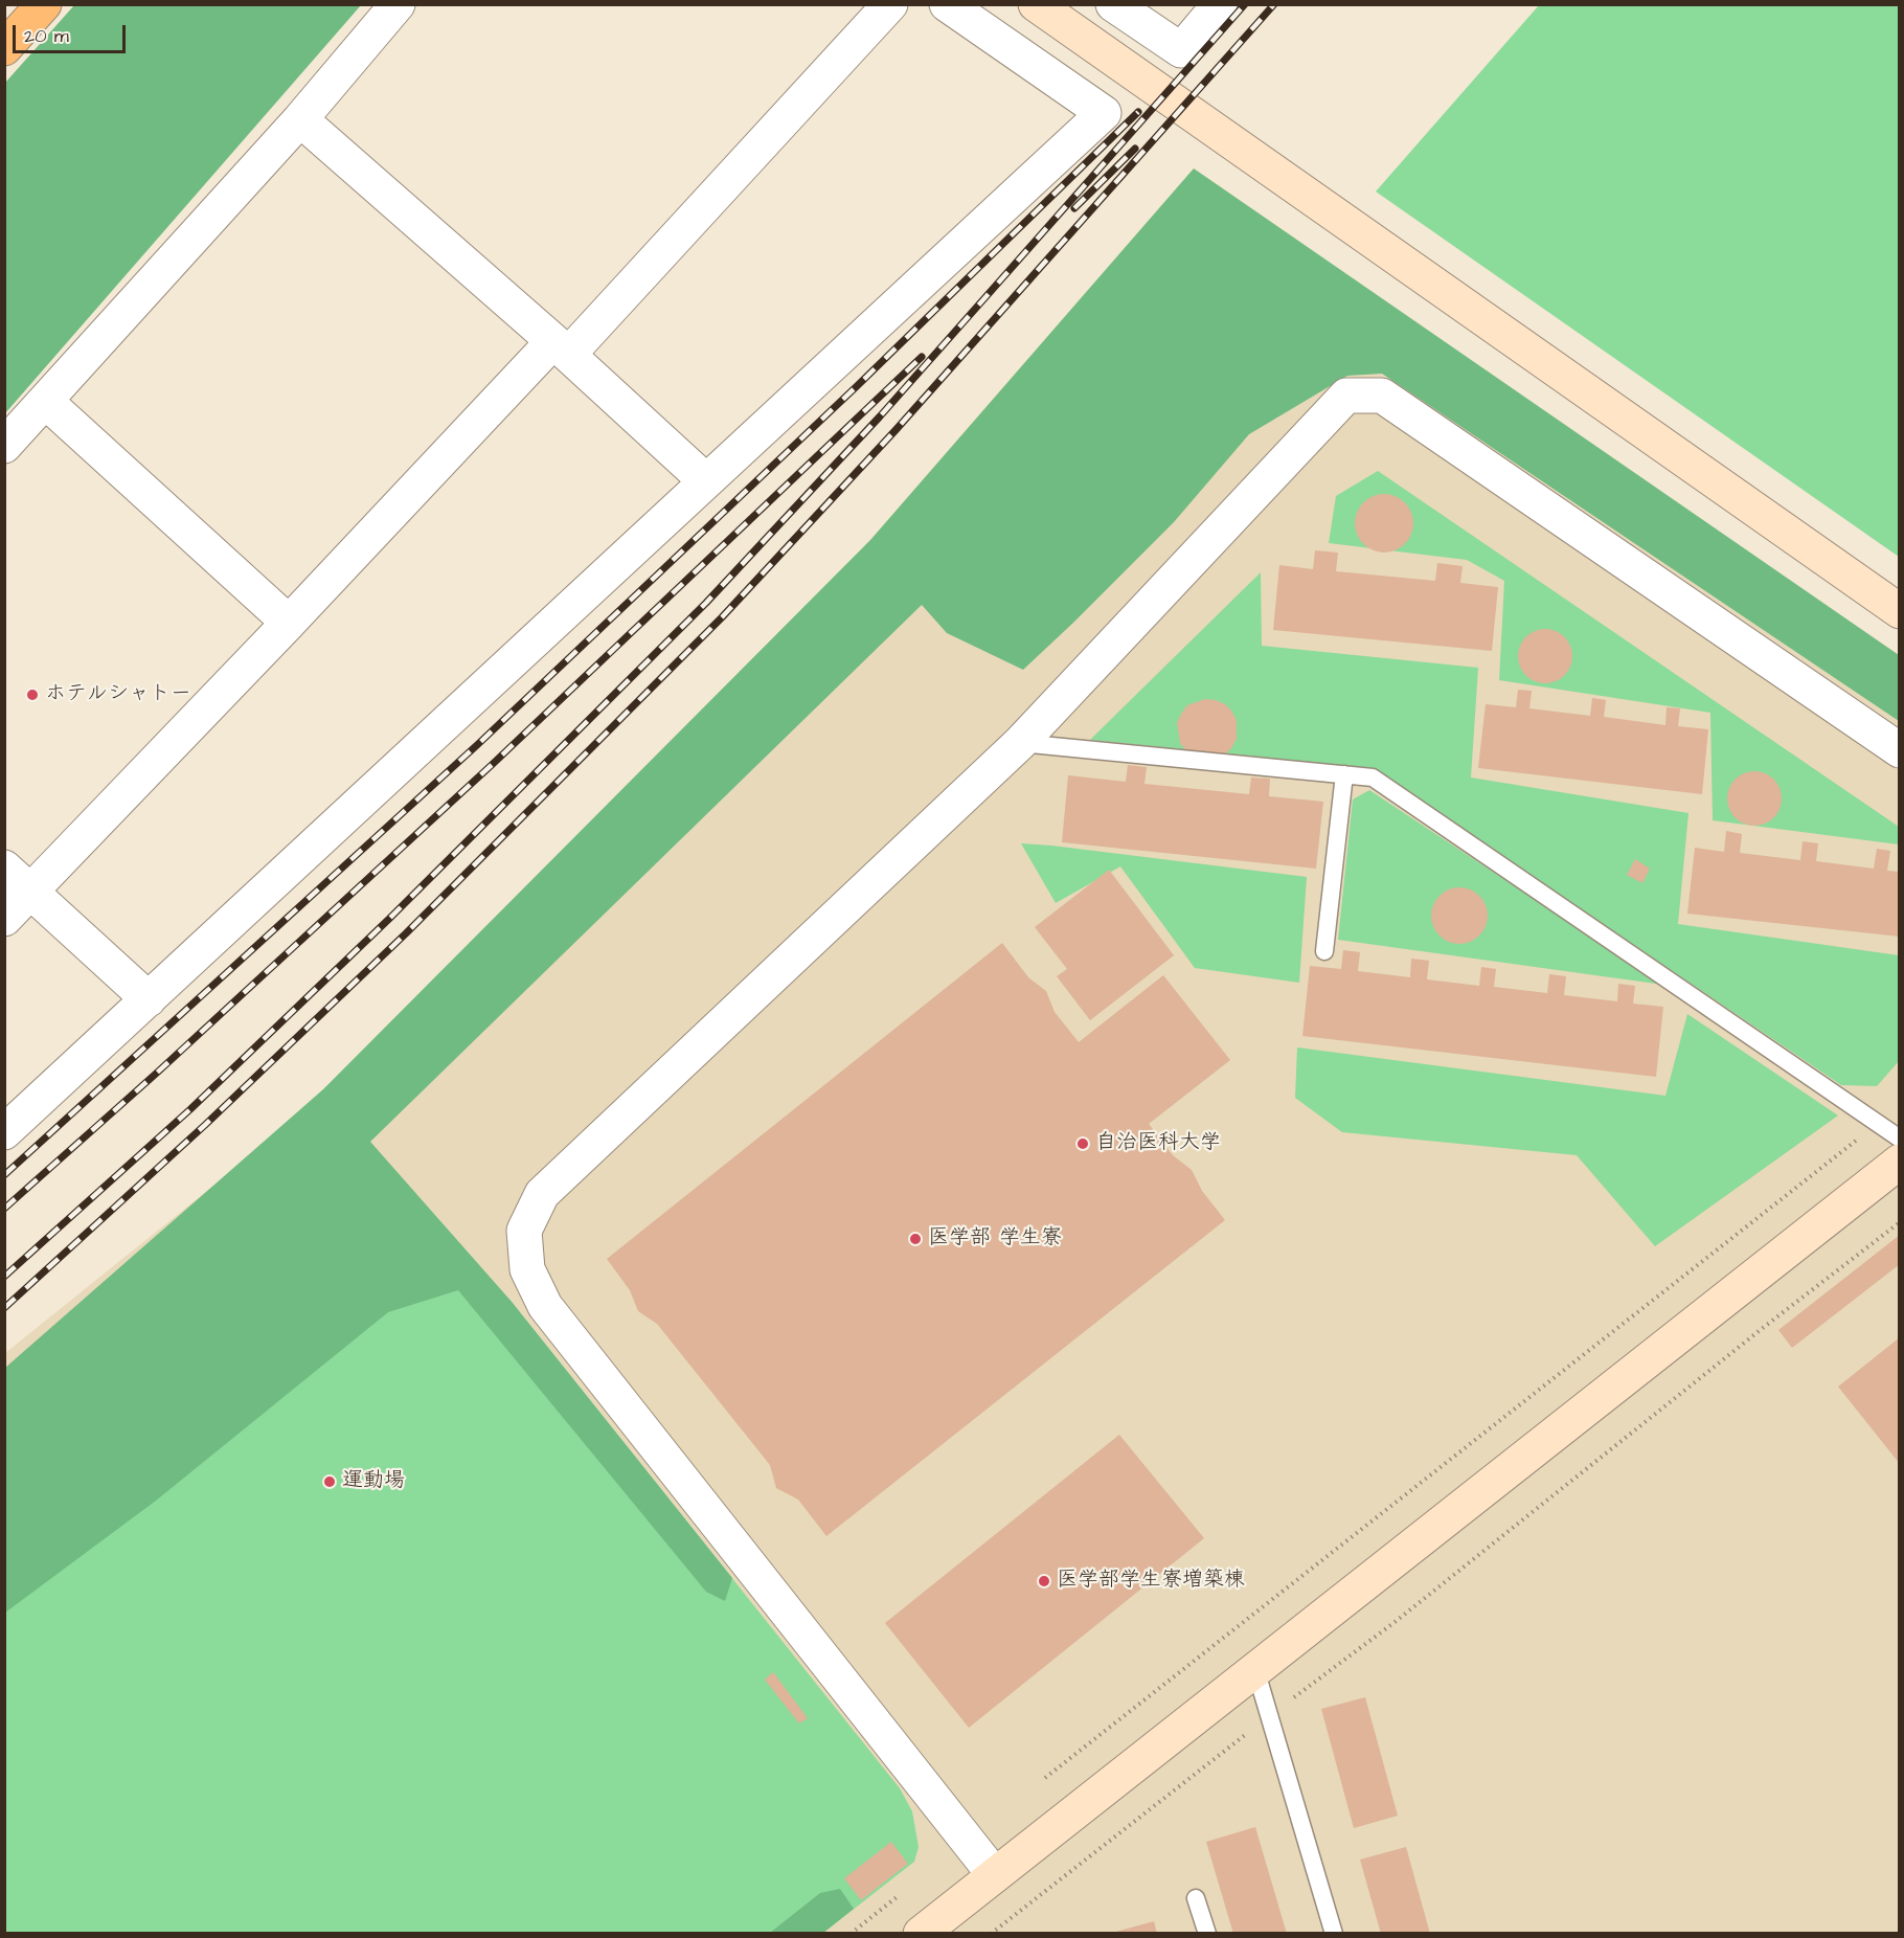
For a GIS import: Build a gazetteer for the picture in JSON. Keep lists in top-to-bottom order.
{
  "places": [
    "ホテルシャトー",
    "自治医科大学",
    "医学部 学生寮",
    "運動場",
    "医学部学生寮増築棟"
  ],
  "scale_bar": "20 m"
}
